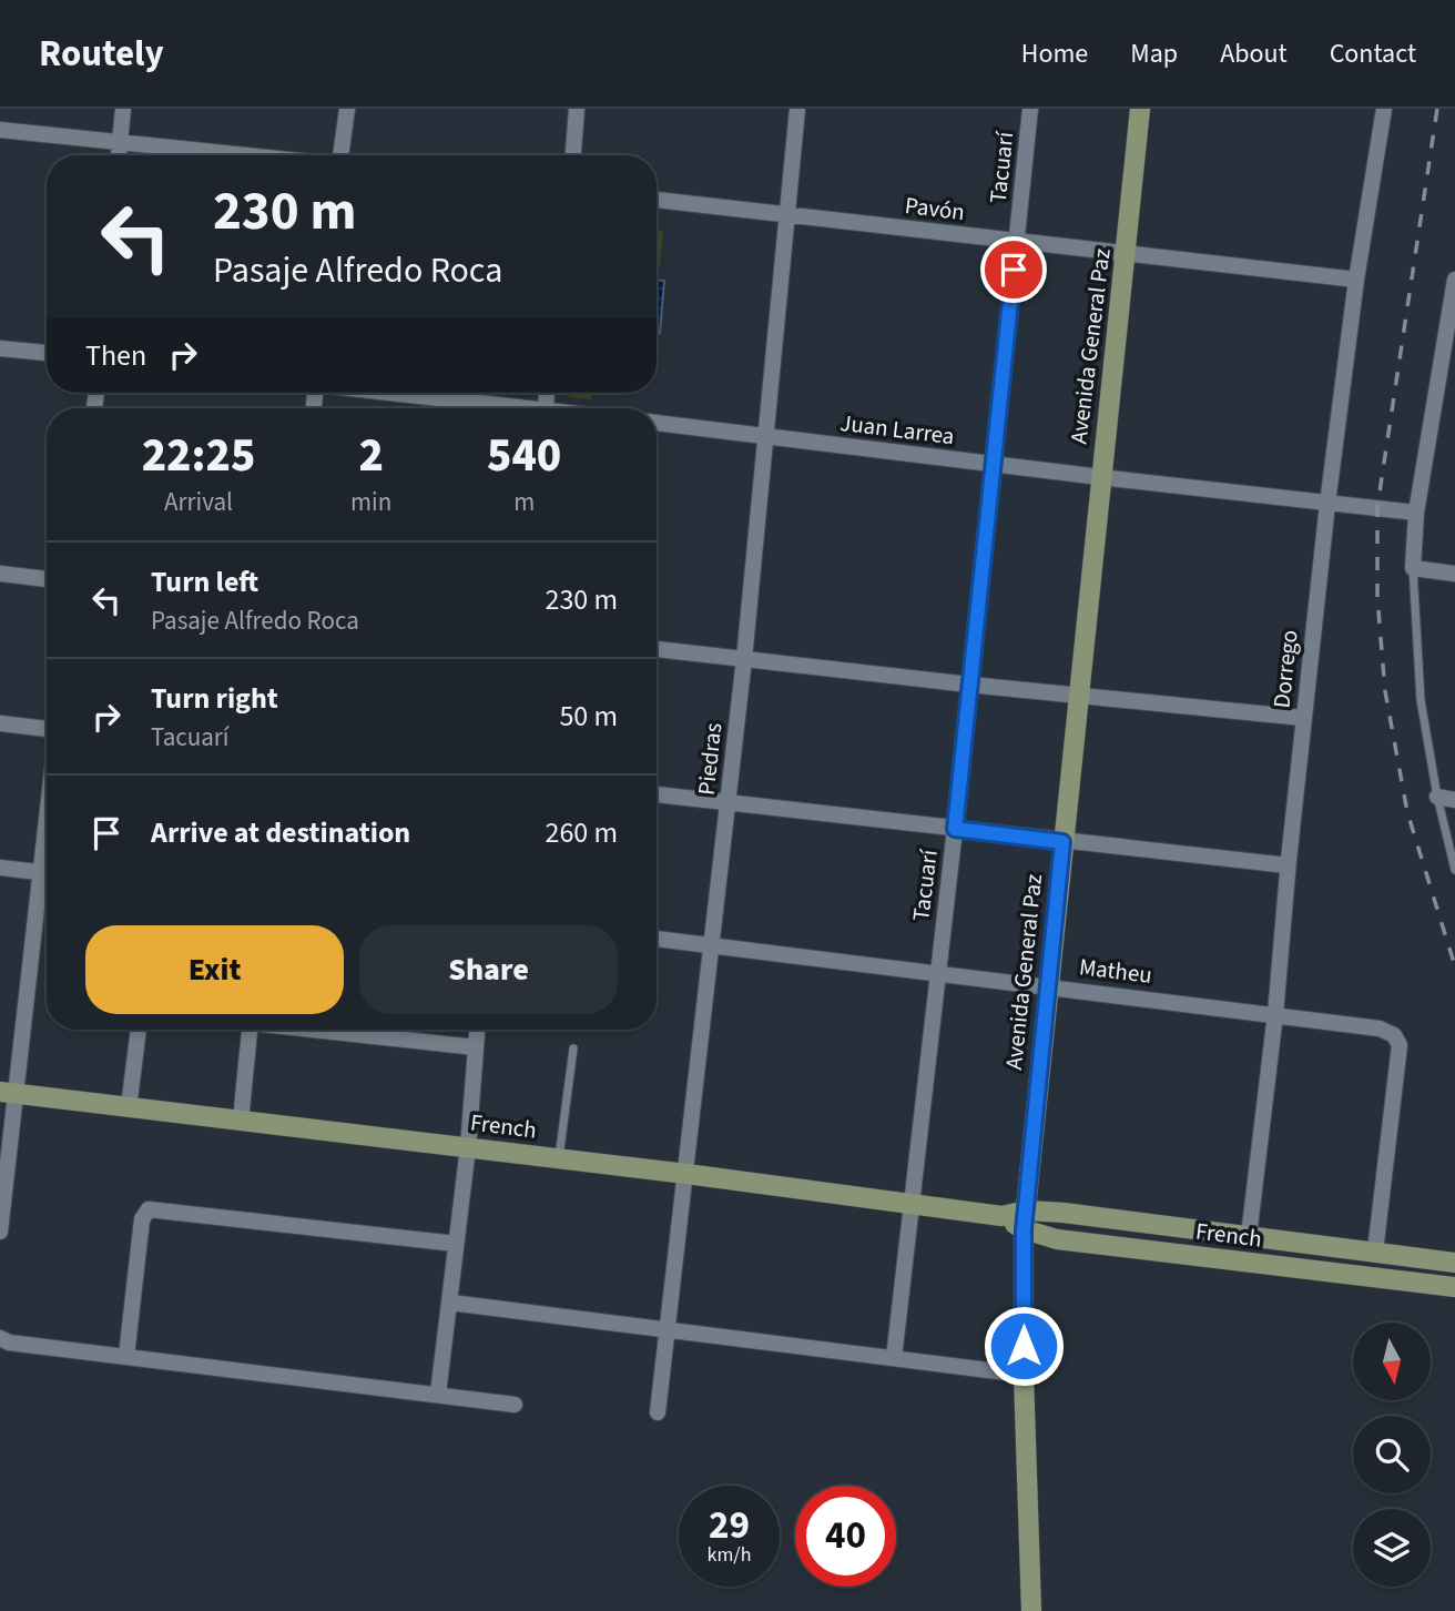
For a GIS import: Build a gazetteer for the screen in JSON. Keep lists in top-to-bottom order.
{
  "streets": {
    "main road": ["Avenida General Paz", "French"],
    "street": [
      "Tacuarí",
      "Pavón",
      "Juan Larrea",
      "Dorrego",
      "Piedras",
      "Matheu"
    ]
  },
  "crossings": [
    ["Tacuarí", "Pavón"],
    ["Tacuarí", "Juan Larrea"],
    ["Tacuarí", "Matheu"],
    ["Tacuarí", "French"],
    ["Pavón", "Avenida General Paz"],
    ["Pavón", "Dorrego"],
    ["Pavón", "Piedras"],
    ["Avenida General Paz", "Juan Larrea"],
    ["Avenida General Paz", "Matheu"],
    ["Avenida General Paz", "French"],
    ["Juan Larrea", "Dorrego"],
    ["Juan Larrea", "Piedras"],
    ["Dorrego", "Matheu"],
    ["Dorrego", "French"],
    ["Piedras", "Matheu"],
    ["Piedras", "French"],
    ["Matheu", "French"]
  ],
  "north": "bottom",
  "page": {
    "header": "Routely",
    "nav": [
      "Home",
      "Map",
      "About",
      "Contact"
    ],
    "turn": ["230 m", "Pasaje Alfredo Roca"],
    "then": "Then",
    "eta": [
      "22:25",
      "Arrival",
      "2",
      "min",
      "540",
      "m"
    ],
    "list": [
      {
        "name": "Turn left",
        "note": "Pasaje Alfredo Roca",
        "value": "230 m"
      },
      {
        "name": "Turn right",
        "note": "Tacuarí",
        "value": "50 m"
      },
      {
        "name": "Arrive at destination",
        "value": "260 m"
      }
    ],
    "buttons": ["Exit", "Share"],
    "speed": "29 km/h",
    "limit": "40"
  }
}
